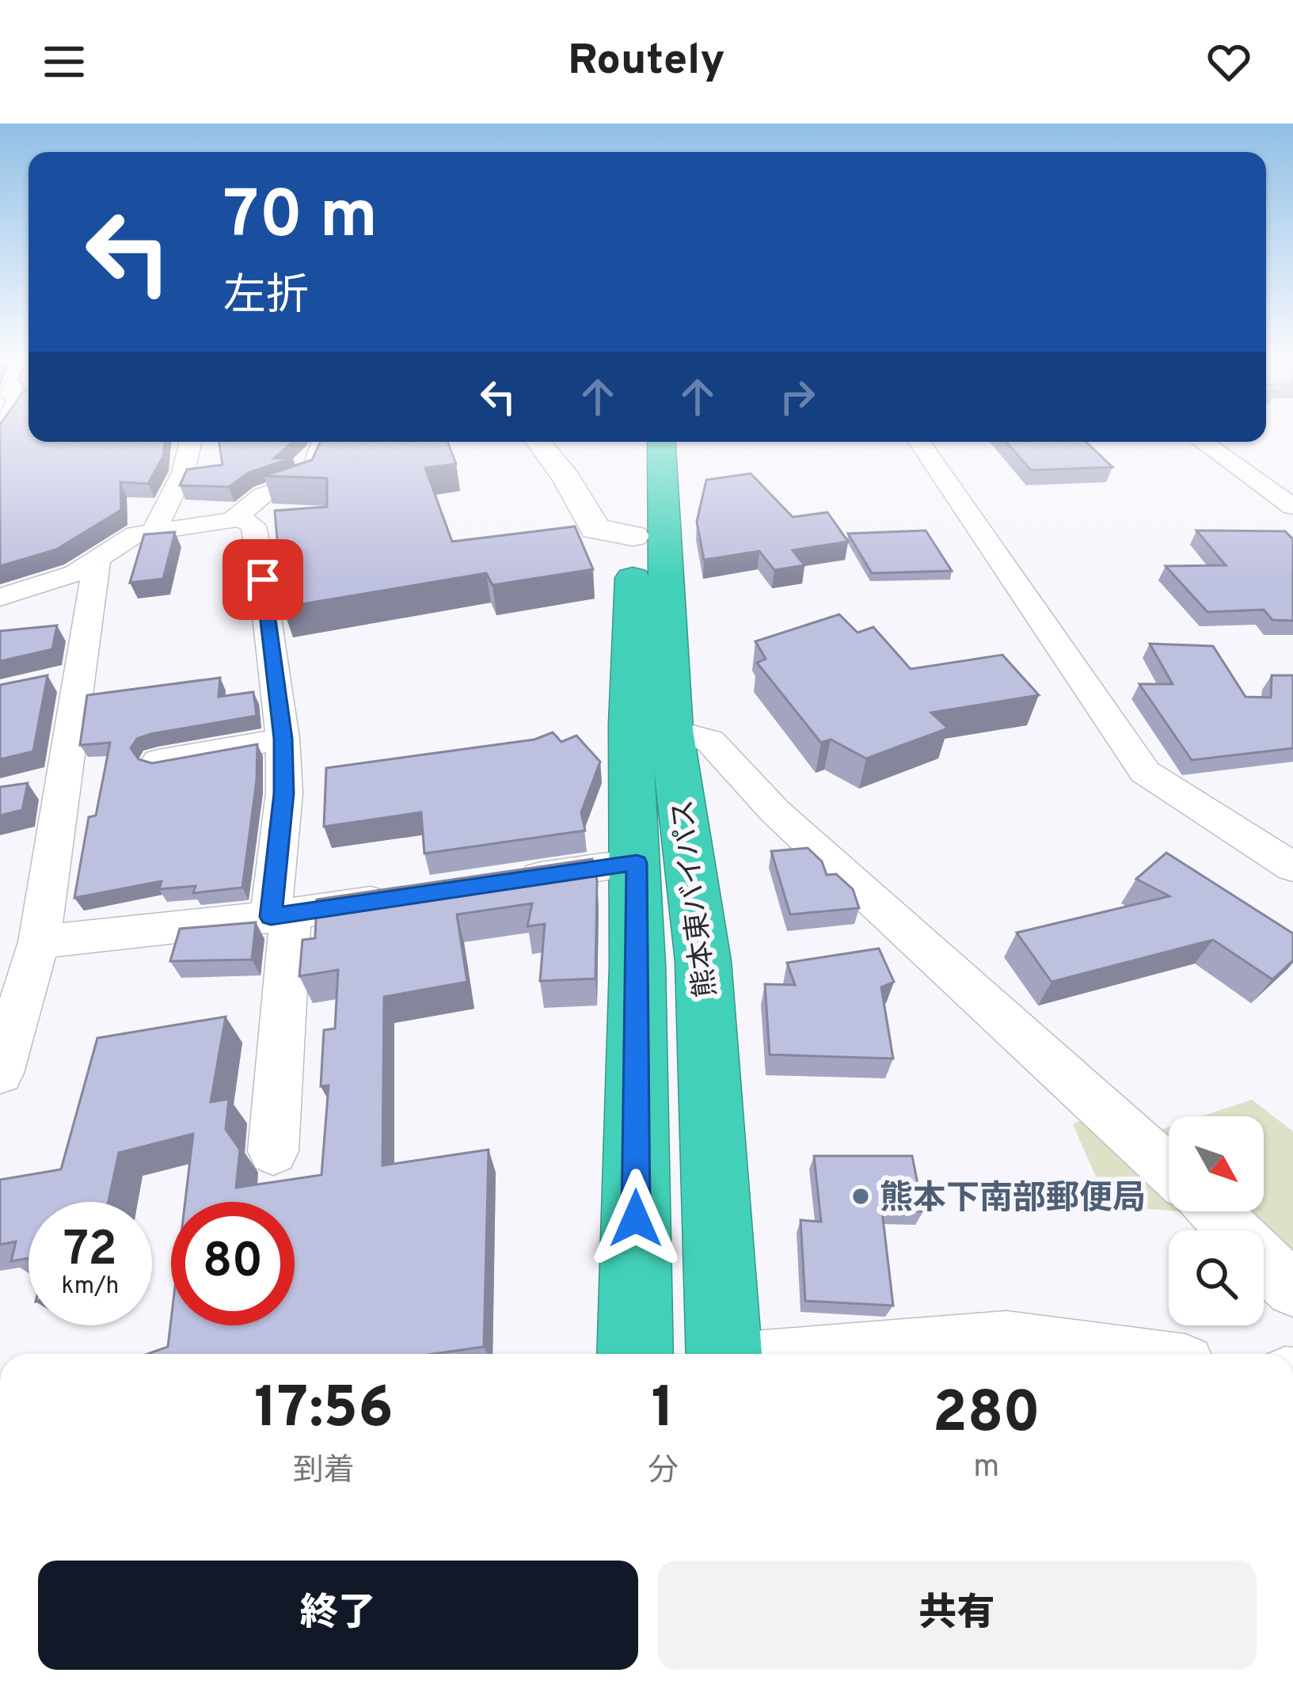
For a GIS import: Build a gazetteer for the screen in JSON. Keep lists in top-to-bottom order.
{
  "streets": {
    "highway": ["熊本東バイパス"]
  },
  "places": ["熊本下南部郵便局"],
  "north": "bottom right",
  "page": {
    "header": "Routely",
    "turn": ["70 m", "左折"],
    "speed": "72 km/h",
    "limit": "80",
    "eta": [
      "17:56",
      "到着",
      "1",
      "分",
      "280",
      "m"
    ],
    "buttons": ["終了", "共有"]
  }
}
